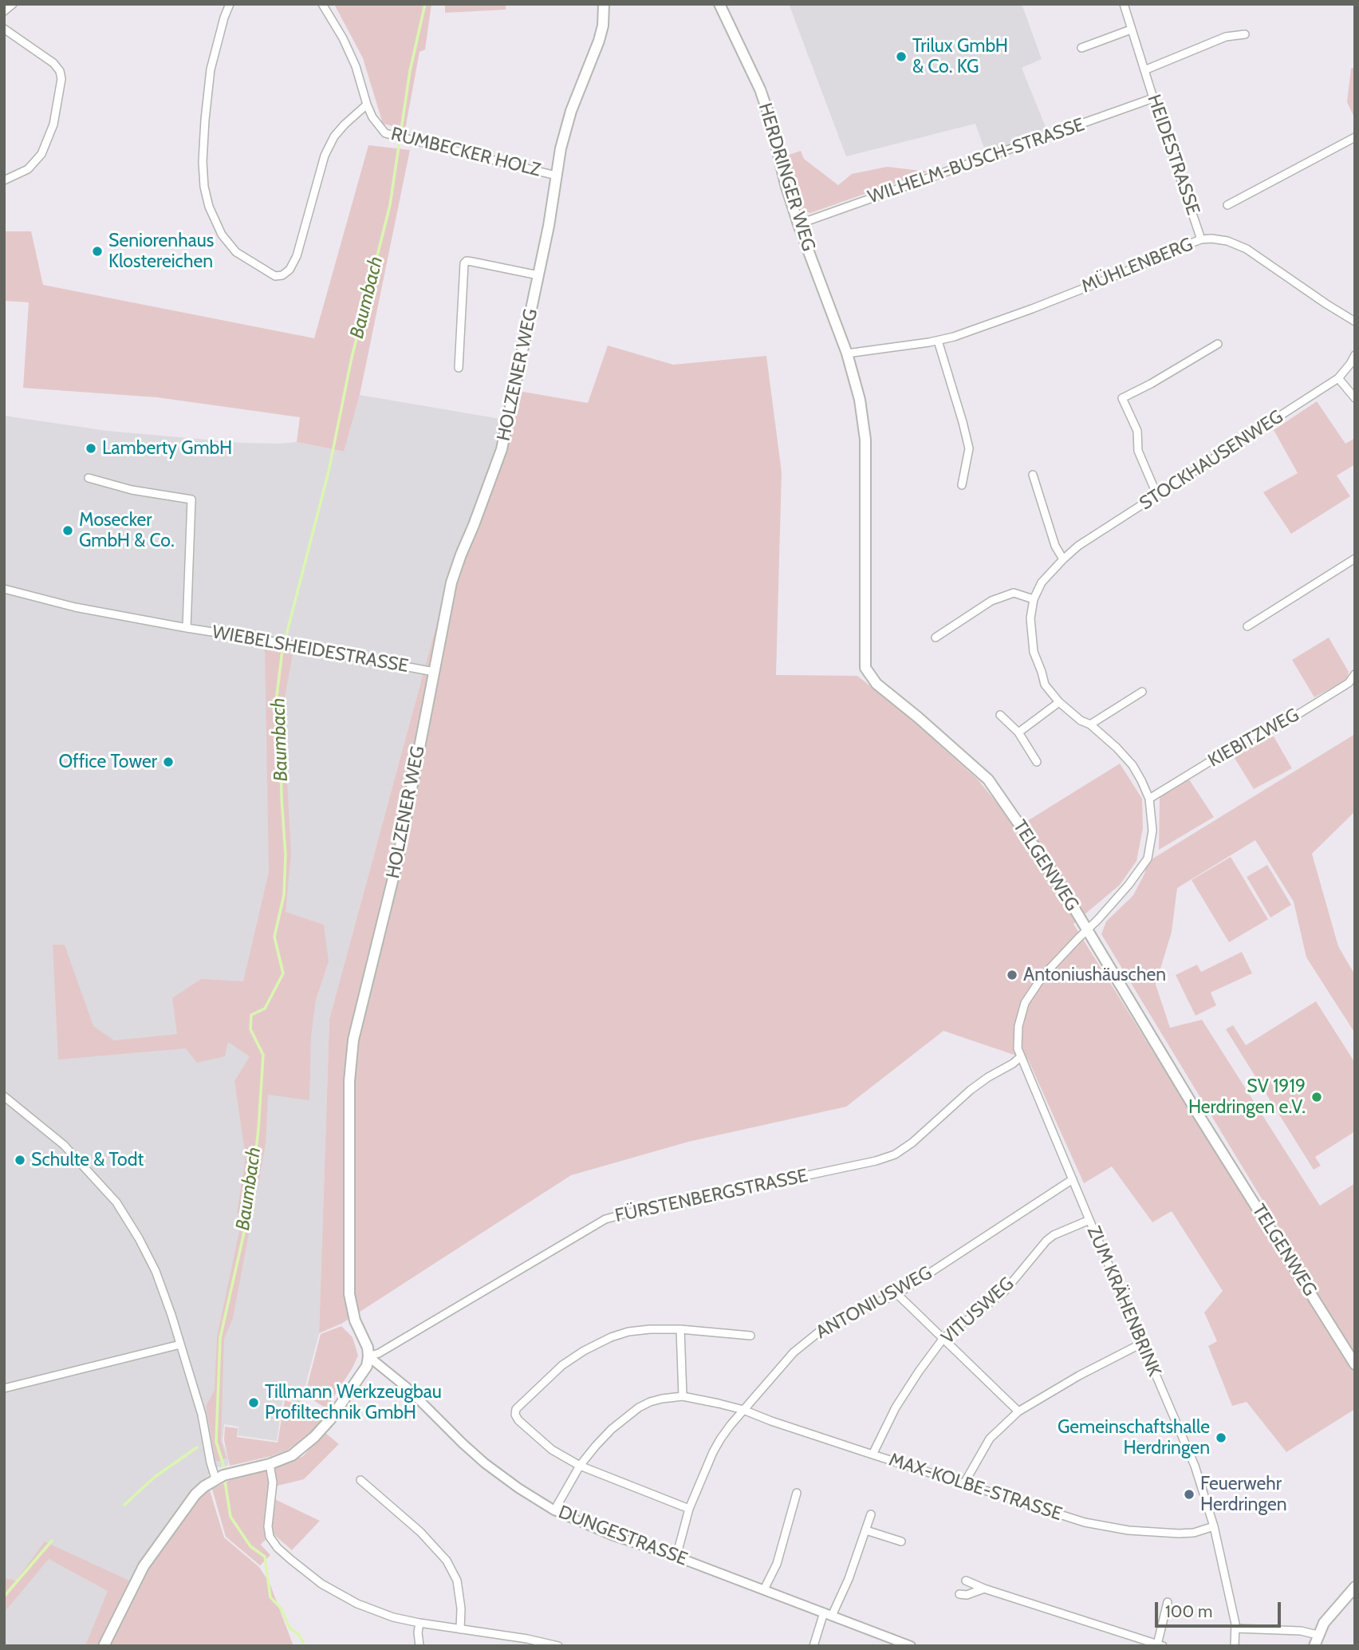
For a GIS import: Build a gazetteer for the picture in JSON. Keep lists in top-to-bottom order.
{
  "streets": {
    "main road": ["HERDRINGER WEG", "HOLZENER WEG", "TELGENWEG"],
    "street": [
      "RUMBECKER HOLZ",
      "HEIDESTRASSE",
      "WILHELM-BUSCH-STRASSE",
      "MÜHLENBERG",
      "STOCKHAUSENWEG",
      "WIEBELSHEIDESTRASSE",
      "KIEBITZWEG",
      "FÜRSTENBERGSTRASSE",
      "ZUM KRÄHENBRINK",
      "ANTONIUSWEG",
      "VITUSWEG",
      "MAX-KOLBE-STRASSE",
      "DUNGESTRASSE"
    ]
  },
  "crossings": [
    ["RUMBECKER HOLZ", "HOLZENER WEG"],
    ["HEIDESTRASSE", "WILHELM-BUSCH-STRASSE"],
    ["HEIDESTRASSE", "MÜHLENBERG"],
    ["WILHELM-BUSCH-STRASSE", "HERDRINGER WEG"],
    ["HERDRINGER WEG", "MÜHLENBERG"],
    ["HERDRINGER WEG", "TELGENWEG"],
    ["MÜHLENBERG", "TELGENWEG"],
    ["HOLZENER WEG", "WIEBELSHEIDESTRASSE"],
    ["HOLZENER WEG", "FÜRSTENBERGSTRASSE"],
    ["HOLZENER WEG", "DUNGESTRASSE"],
    ["STOCKHAUSENWEG", "KIEBITZWEG"],
    ["STOCKHAUSENWEG", "TELGENWEG"],
    ["STOCKHAUSENWEG", "ZUM KRÄHENBRINK"],
    ["FÜRSTENBERGSTRASSE", "ZUM KRÄHENBRINK"],
    ["FÜRSTENBERGSTRASSE", "DUNGESTRASSE"],
    ["ZUM KRÄHENBRINK", "ANTONIUSWEG"],
    ["ZUM KRÄHENBRINK", "VITUSWEG"],
    ["ZUM KRÄHENBRINK", "MAX-KOLBE-STRASSE"],
    ["ANTONIUSWEG", "MAX-KOLBE-STRASSE"],
    ["ANTONIUSWEG", "DUNGESTRASSE"],
    ["VITUSWEG", "MAX-KOLBE-STRASSE"],
    ["MAX-KOLBE-STRASSE", "DUNGESTRASSE"]
  ],
  "water": ["Baumbach"],
  "places": [
    "Trilux GmbH & Co. KG",
    "Seniorenhaus Klostereichen",
    "Lamberty GmbH",
    "Mosecker GmbH & Co.",
    "Office Tower",
    "Antoniushäuschen",
    "SV 1919 Herdringen e.V.",
    "Schulte & Todt",
    "Tillmann Werkzeugbau Profiltechnik GmbH",
    "Gemeinschaftshalle Herdringen",
    "Feuerwehr Herdringen"
  ],
  "scale_bar": "100 m"
}
